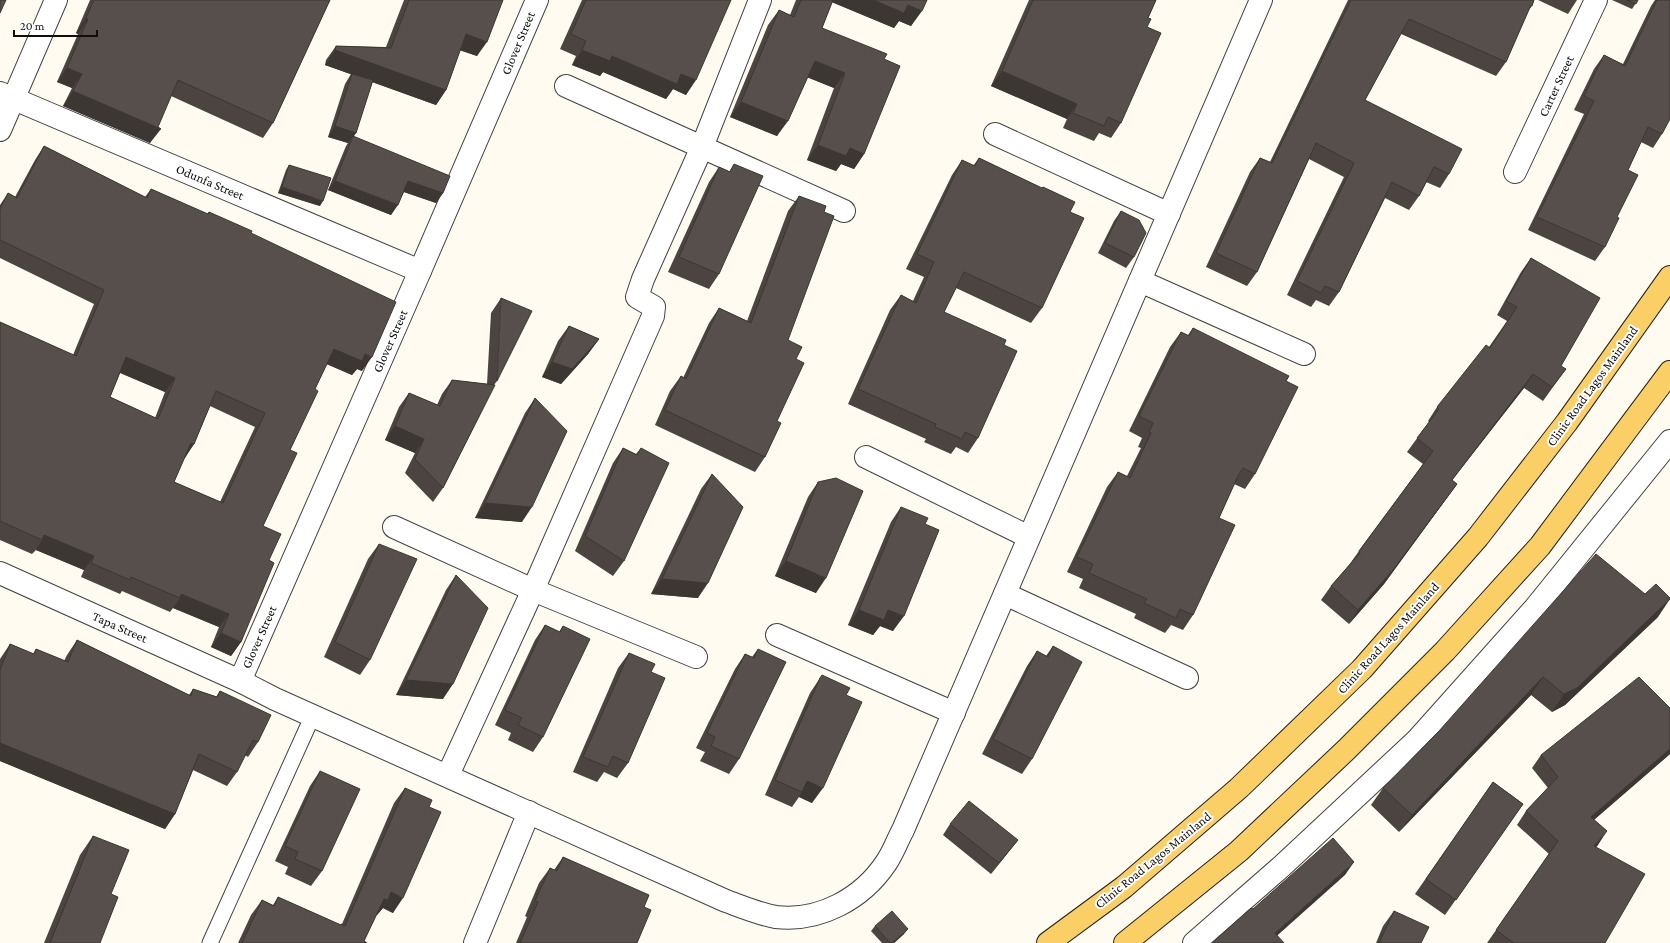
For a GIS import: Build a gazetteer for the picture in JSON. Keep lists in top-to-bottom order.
{
  "streets": {
    "main road": ["Clinic Road Lagos Mainland"],
    "street": [
      "Glover Street",
      "Carter Street",
      "Odunfa Street",
      "Tapa Street"
    ]
  },
  "crossings": [
    ["Glover Street", "Odunfa Street"],
    ["Glover Street", "Tapa Street"]
  ],
  "scale_bar": "20 m"
}
